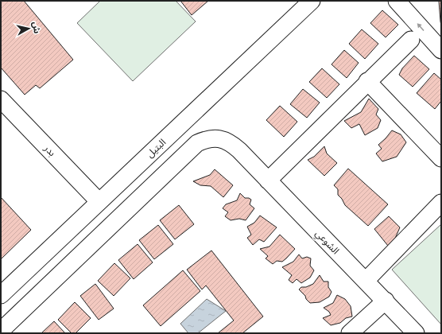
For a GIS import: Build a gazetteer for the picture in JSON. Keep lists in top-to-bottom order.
{
  "streets": {
    "street": ["البتيل", "بدر", "الشوعي"]
  },
  "crossings": [
    ["البتيل", "بدر"]
  ],
  "north": "right"
}
